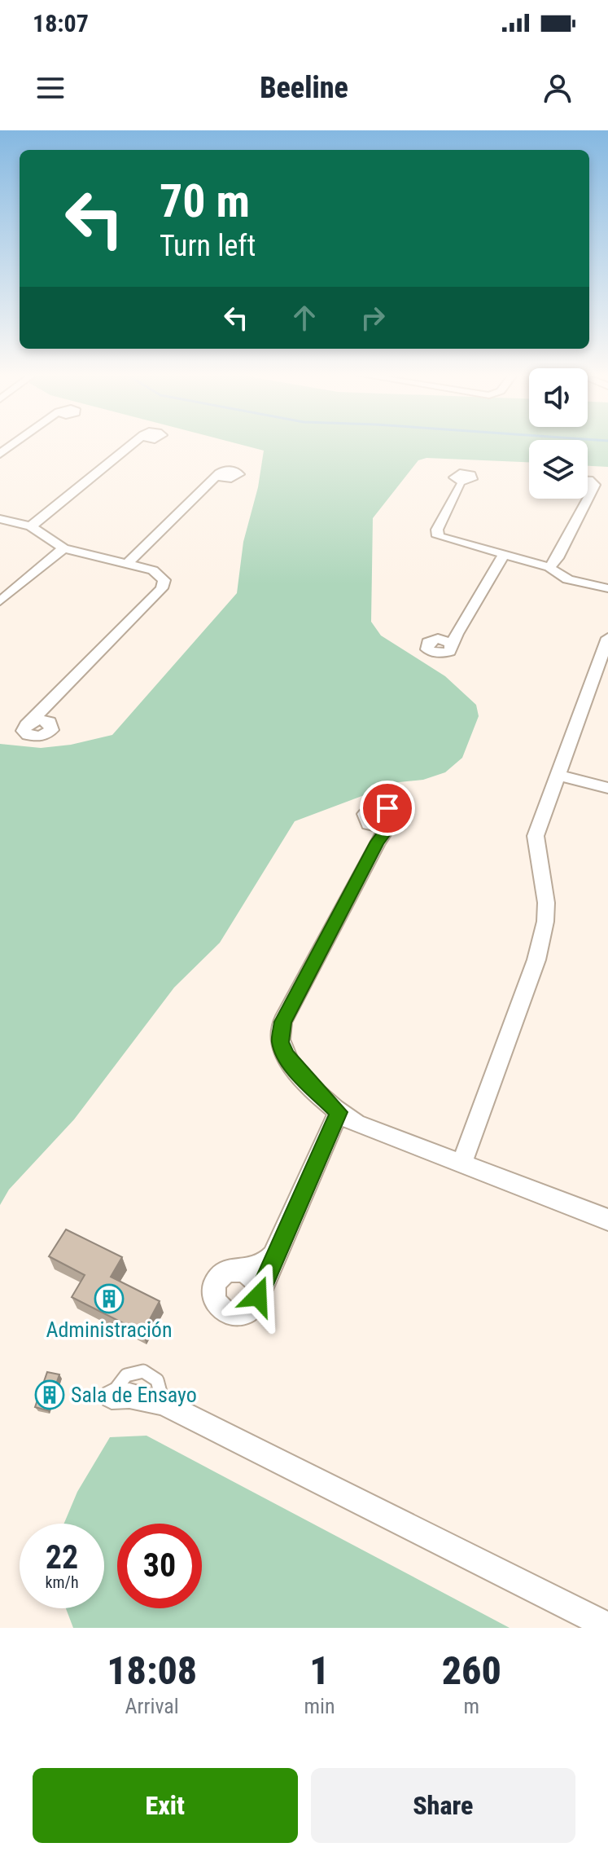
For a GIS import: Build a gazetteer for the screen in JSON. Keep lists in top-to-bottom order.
{
  "places": {
    "building": ["Administración", "Sala de Ensayo"]
  },
  "page": {
    "status": "18:07",
    "header": "Beeline",
    "turn": ["70 m", "Turn left"],
    "speed": "22 km/h",
    "limit": "30",
    "eta": [
      "18:08",
      "Arrival",
      "1",
      "min",
      "260",
      "m"
    ],
    "buttons": ["Exit", "Share"]
  }
}
